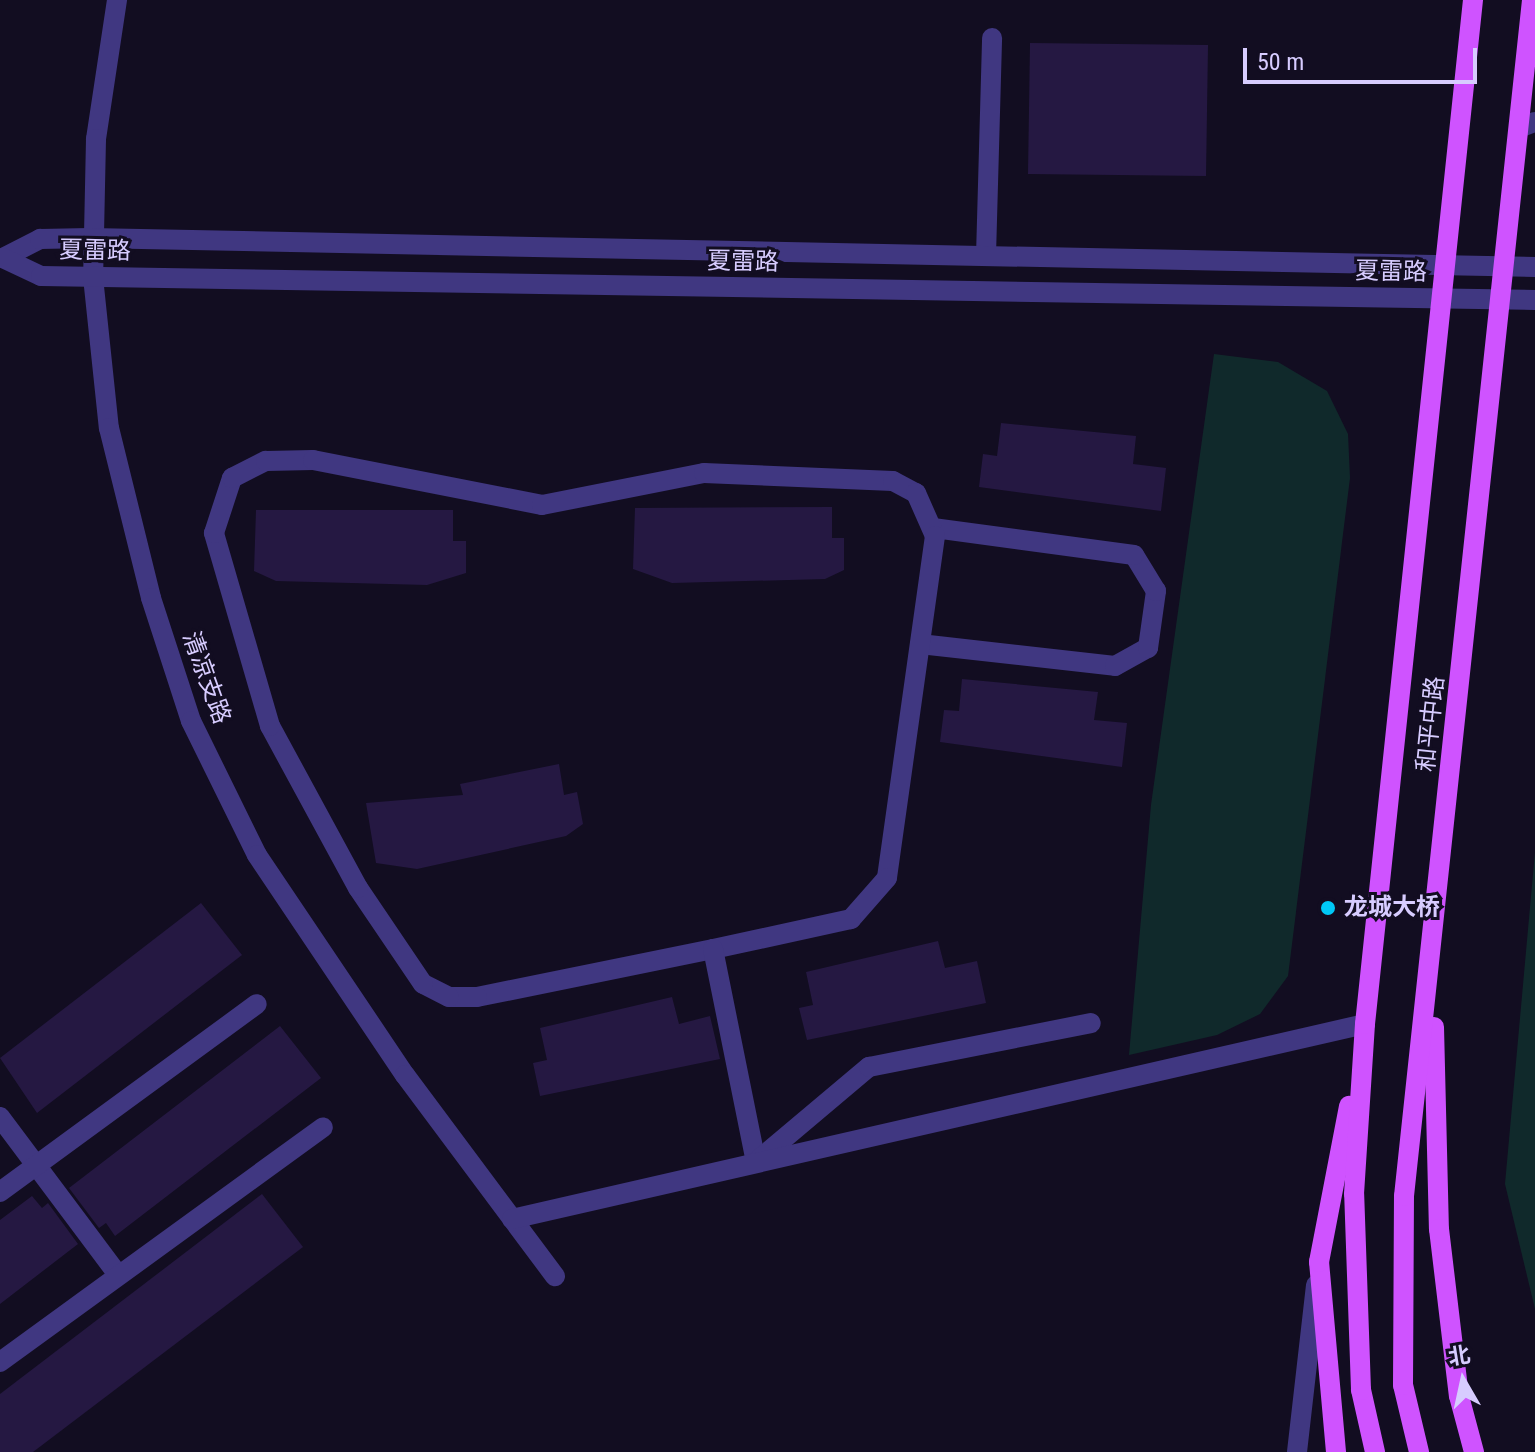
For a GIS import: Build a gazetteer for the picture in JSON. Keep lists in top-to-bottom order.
{
  "streets": {
    "main road": ["和平中路"],
    "street": ["夏雷路", "清凉支路"]
  },
  "crossings": [
    ["夏雷路", "清凉支路"],
    ["夏雷路", "和平中路"]
  ],
  "places": ["龙城大桥"],
  "scale_bar": "50 m",
  "north": "top"
}
